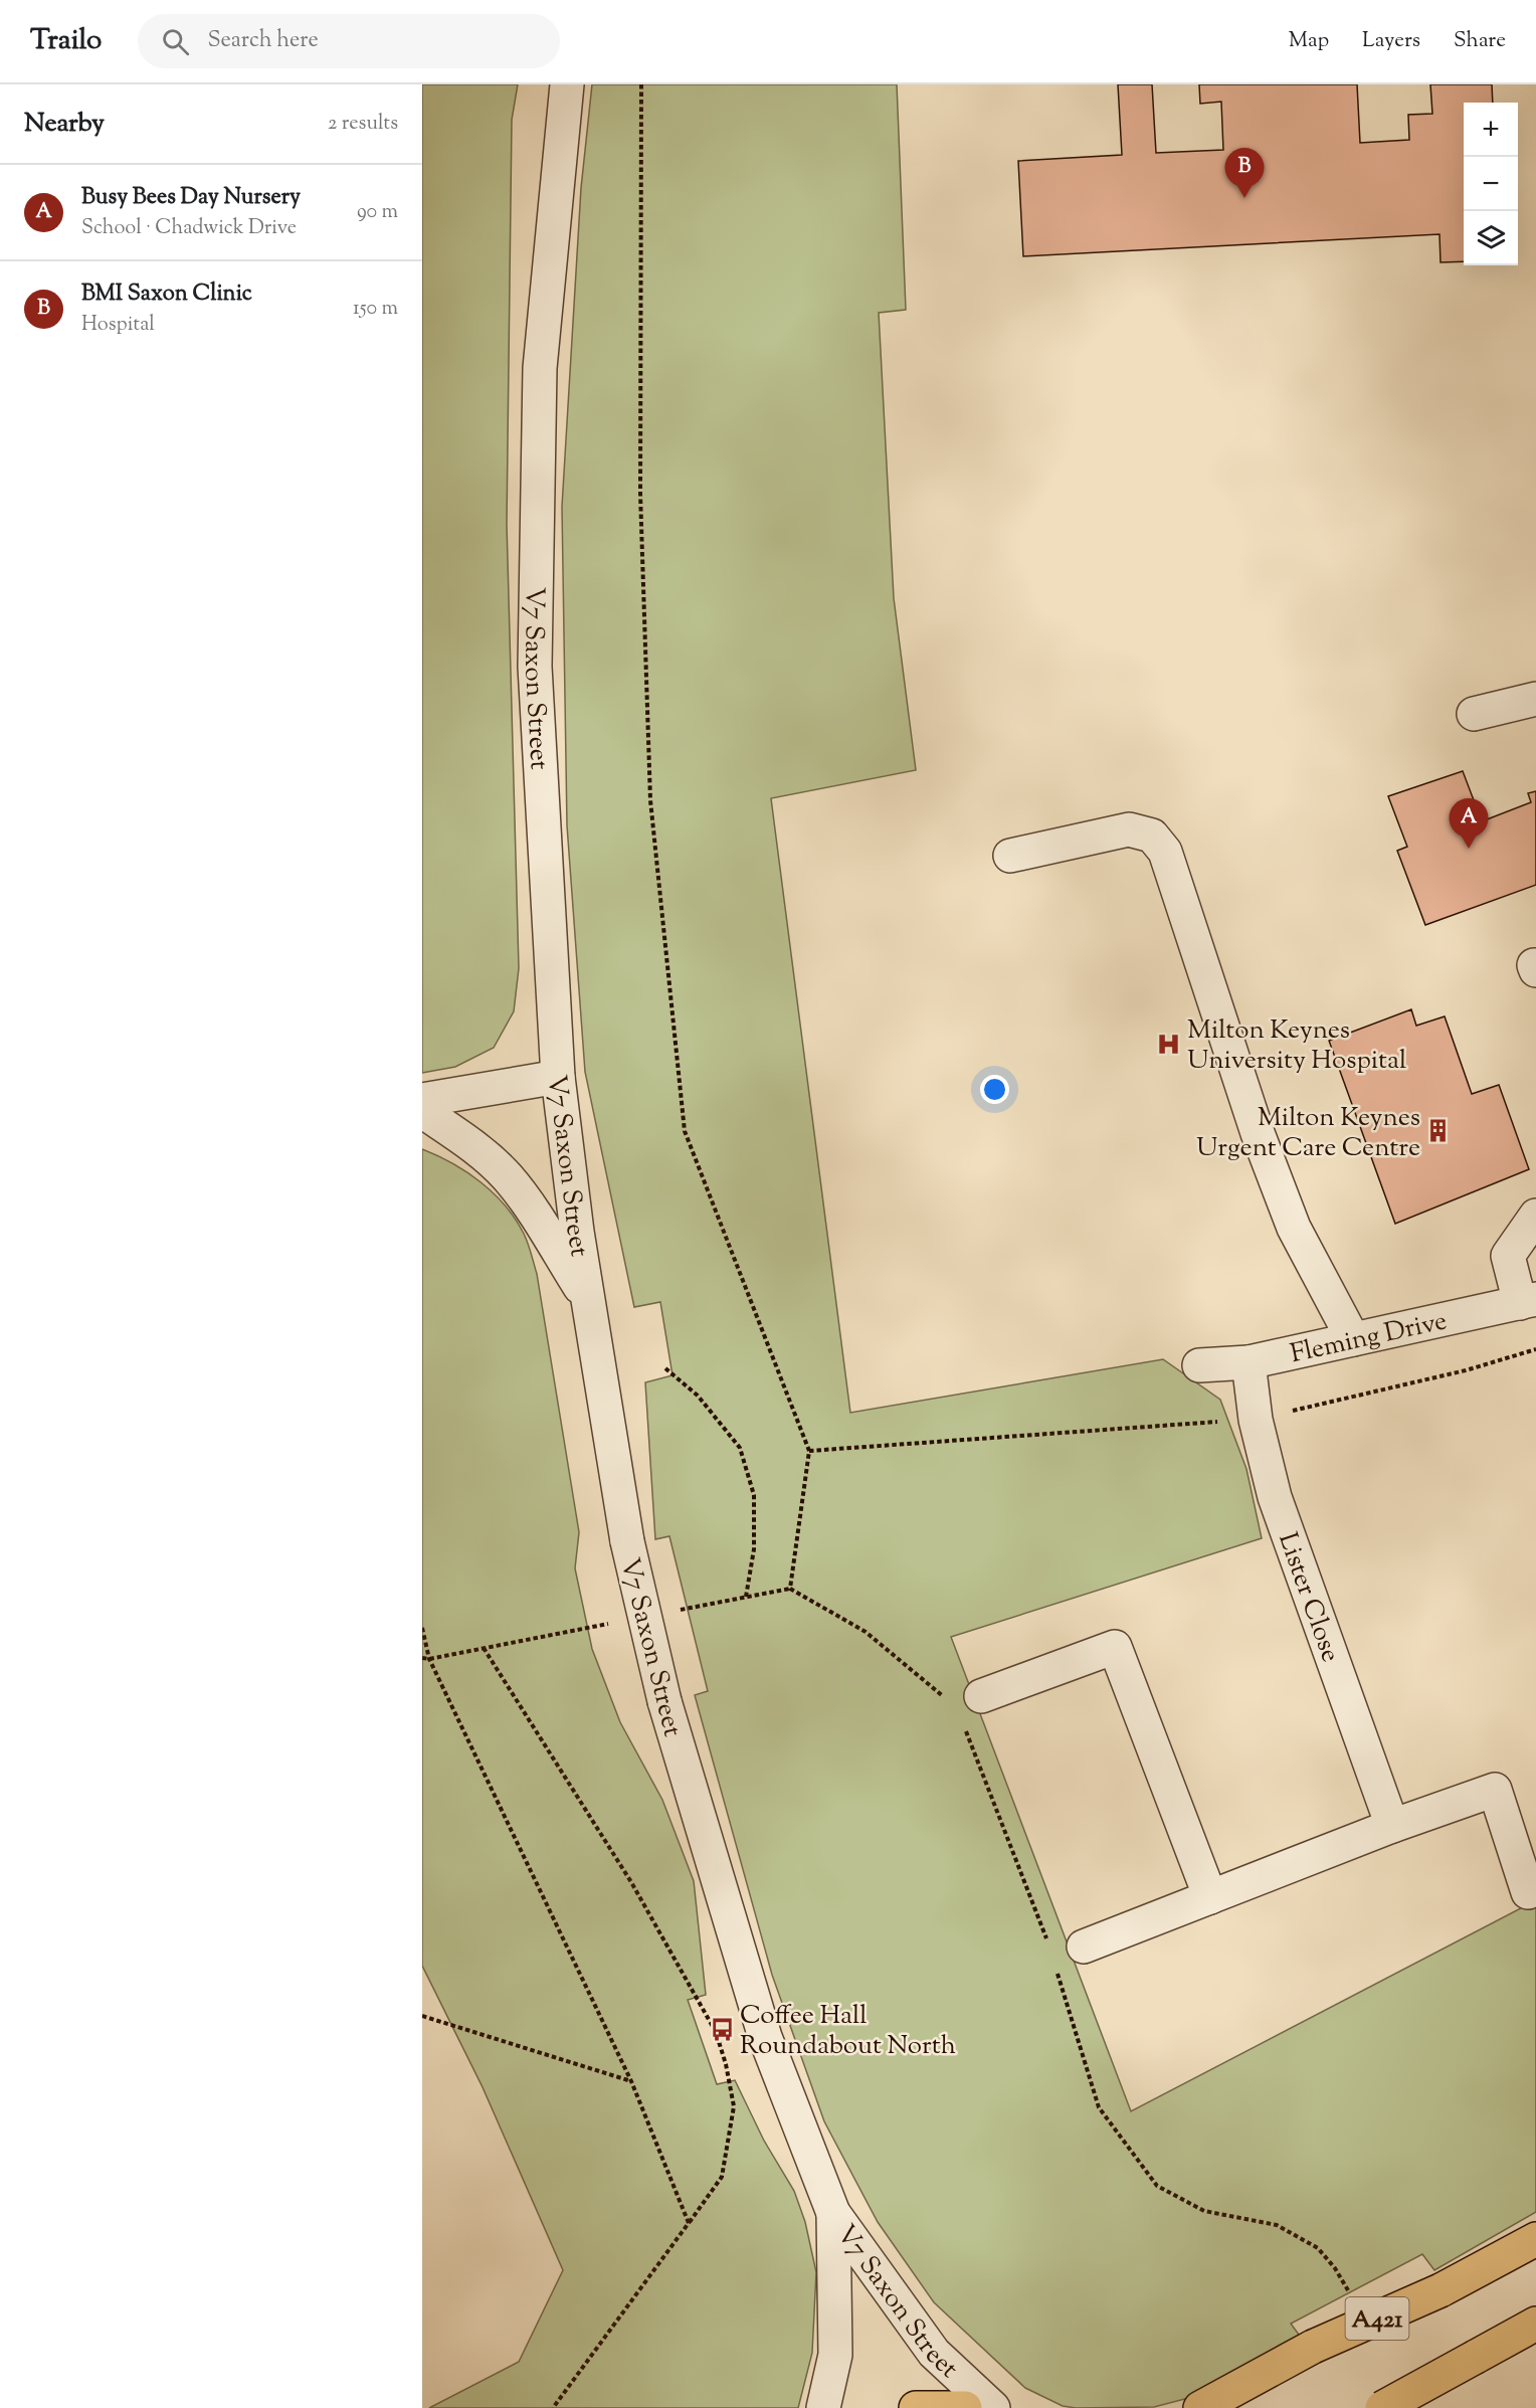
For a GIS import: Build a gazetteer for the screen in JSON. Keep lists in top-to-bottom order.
{
  "streets": {
    "highway": ["A421"],
    "street": ["V7 Saxon Street", "Fleming Drive", "Lister Close"]
  },
  "crossings": [
    ["Fleming Drive", "Lister Close"]
  ],
  "places": {
    "hospital": ["Milton Keynes University Hospital"],
    "building": ["Milton Keynes Urgent Care Centre"],
    "bus stop": ["Coffee Hall Roundabout North"]
  },
  "page": {
    "header": "Trailo",
    "search": "Search here",
    "nav": ["Map", "Layers", "Share"],
    "heading": ["Nearby", "2 results"],
    "map_buttons": ["+", "−"],
    "pins": ["B", "A"],
    "list": [
      {
        "mark": "A",
        "name": "Busy Bees Day Nursery",
        "note": "School · Chadwick Drive",
        "value": "90 m"
      },
      {
        "mark": "B",
        "name": "BMI Saxon Clinic",
        "note": "Hospital",
        "value": "150 m"
      }
    ]
  }
}
